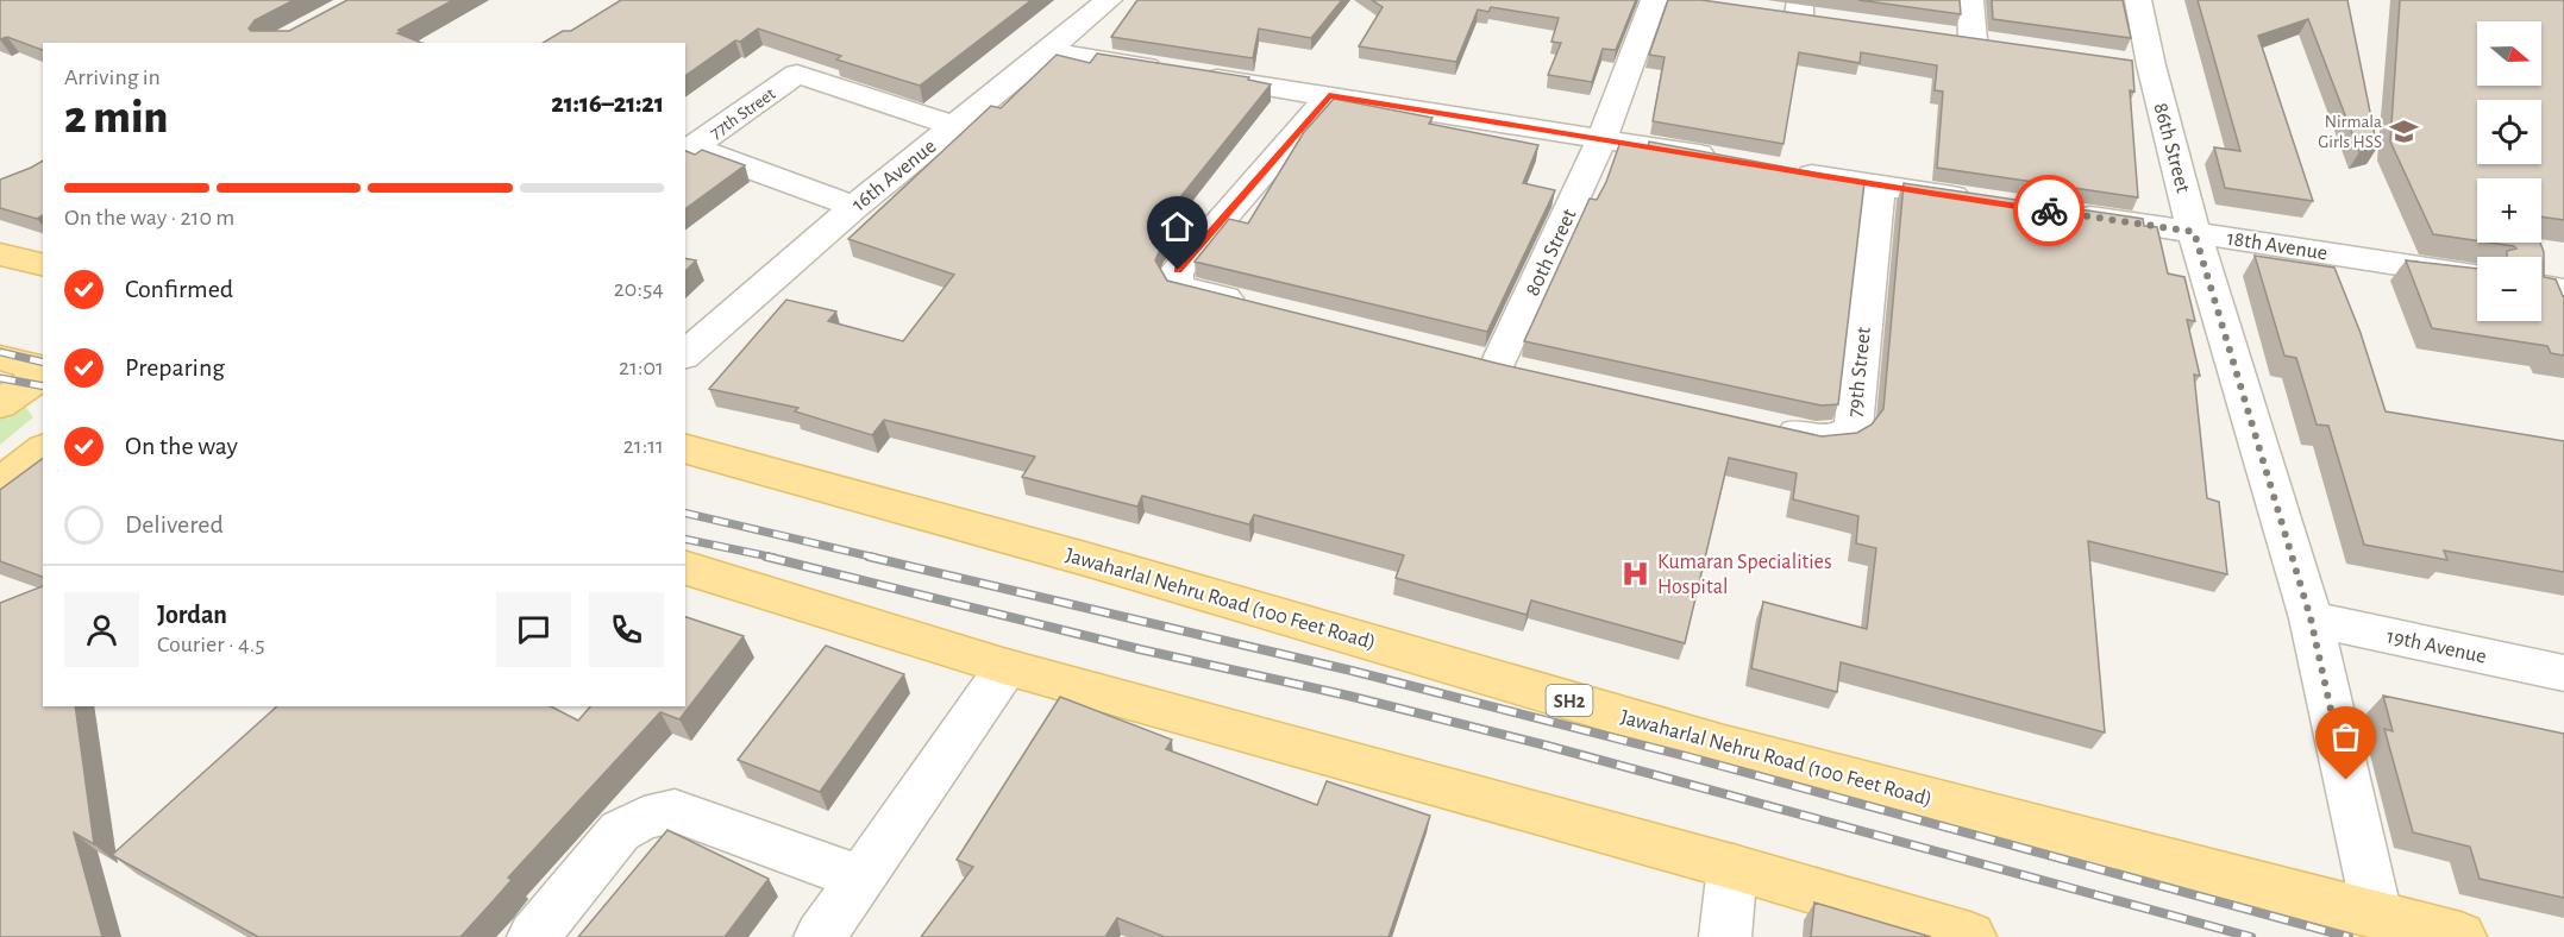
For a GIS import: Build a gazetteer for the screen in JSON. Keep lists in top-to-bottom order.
{
  "streets": {
    "main road": ["Jawaharlal Nehru Road (100 Feet Road)", "SH2"],
    "street": [
      "77th Street",
      "86th Street",
      "16th Avenue",
      "18th Avenue",
      "80th Street",
      "79th Street",
      "19th Avenue"
    ]
  },
  "crossings": [
    ["77th Street", "16th Avenue"],
    ["86th Street", "18th Avenue"],
    ["86th Street", "Jawaharlal Nehru Road (100 Feet Road)"],
    ["86th Street", "19th Avenue"]
  ],
  "places": {
    "school or university": ["Nirmala Girls HSS"],
    "hospital": ["Kumaran Specialities Hospital"]
  },
  "north": "right",
  "page": {
    "map_buttons": ["+", "−"],
    "heading": ["2 min", "Arriving in", "21:16–21:21"],
    "panel": ["Jordan", "Courier · 4.5"],
    "bar": "On the way · 210 m",
    "list": [
      ["Confirmed", "20:54"],
      ["Preparing", "21:01"],
      ["On the way", "21:11"],
      "Delivered"
    ]
  }
}
